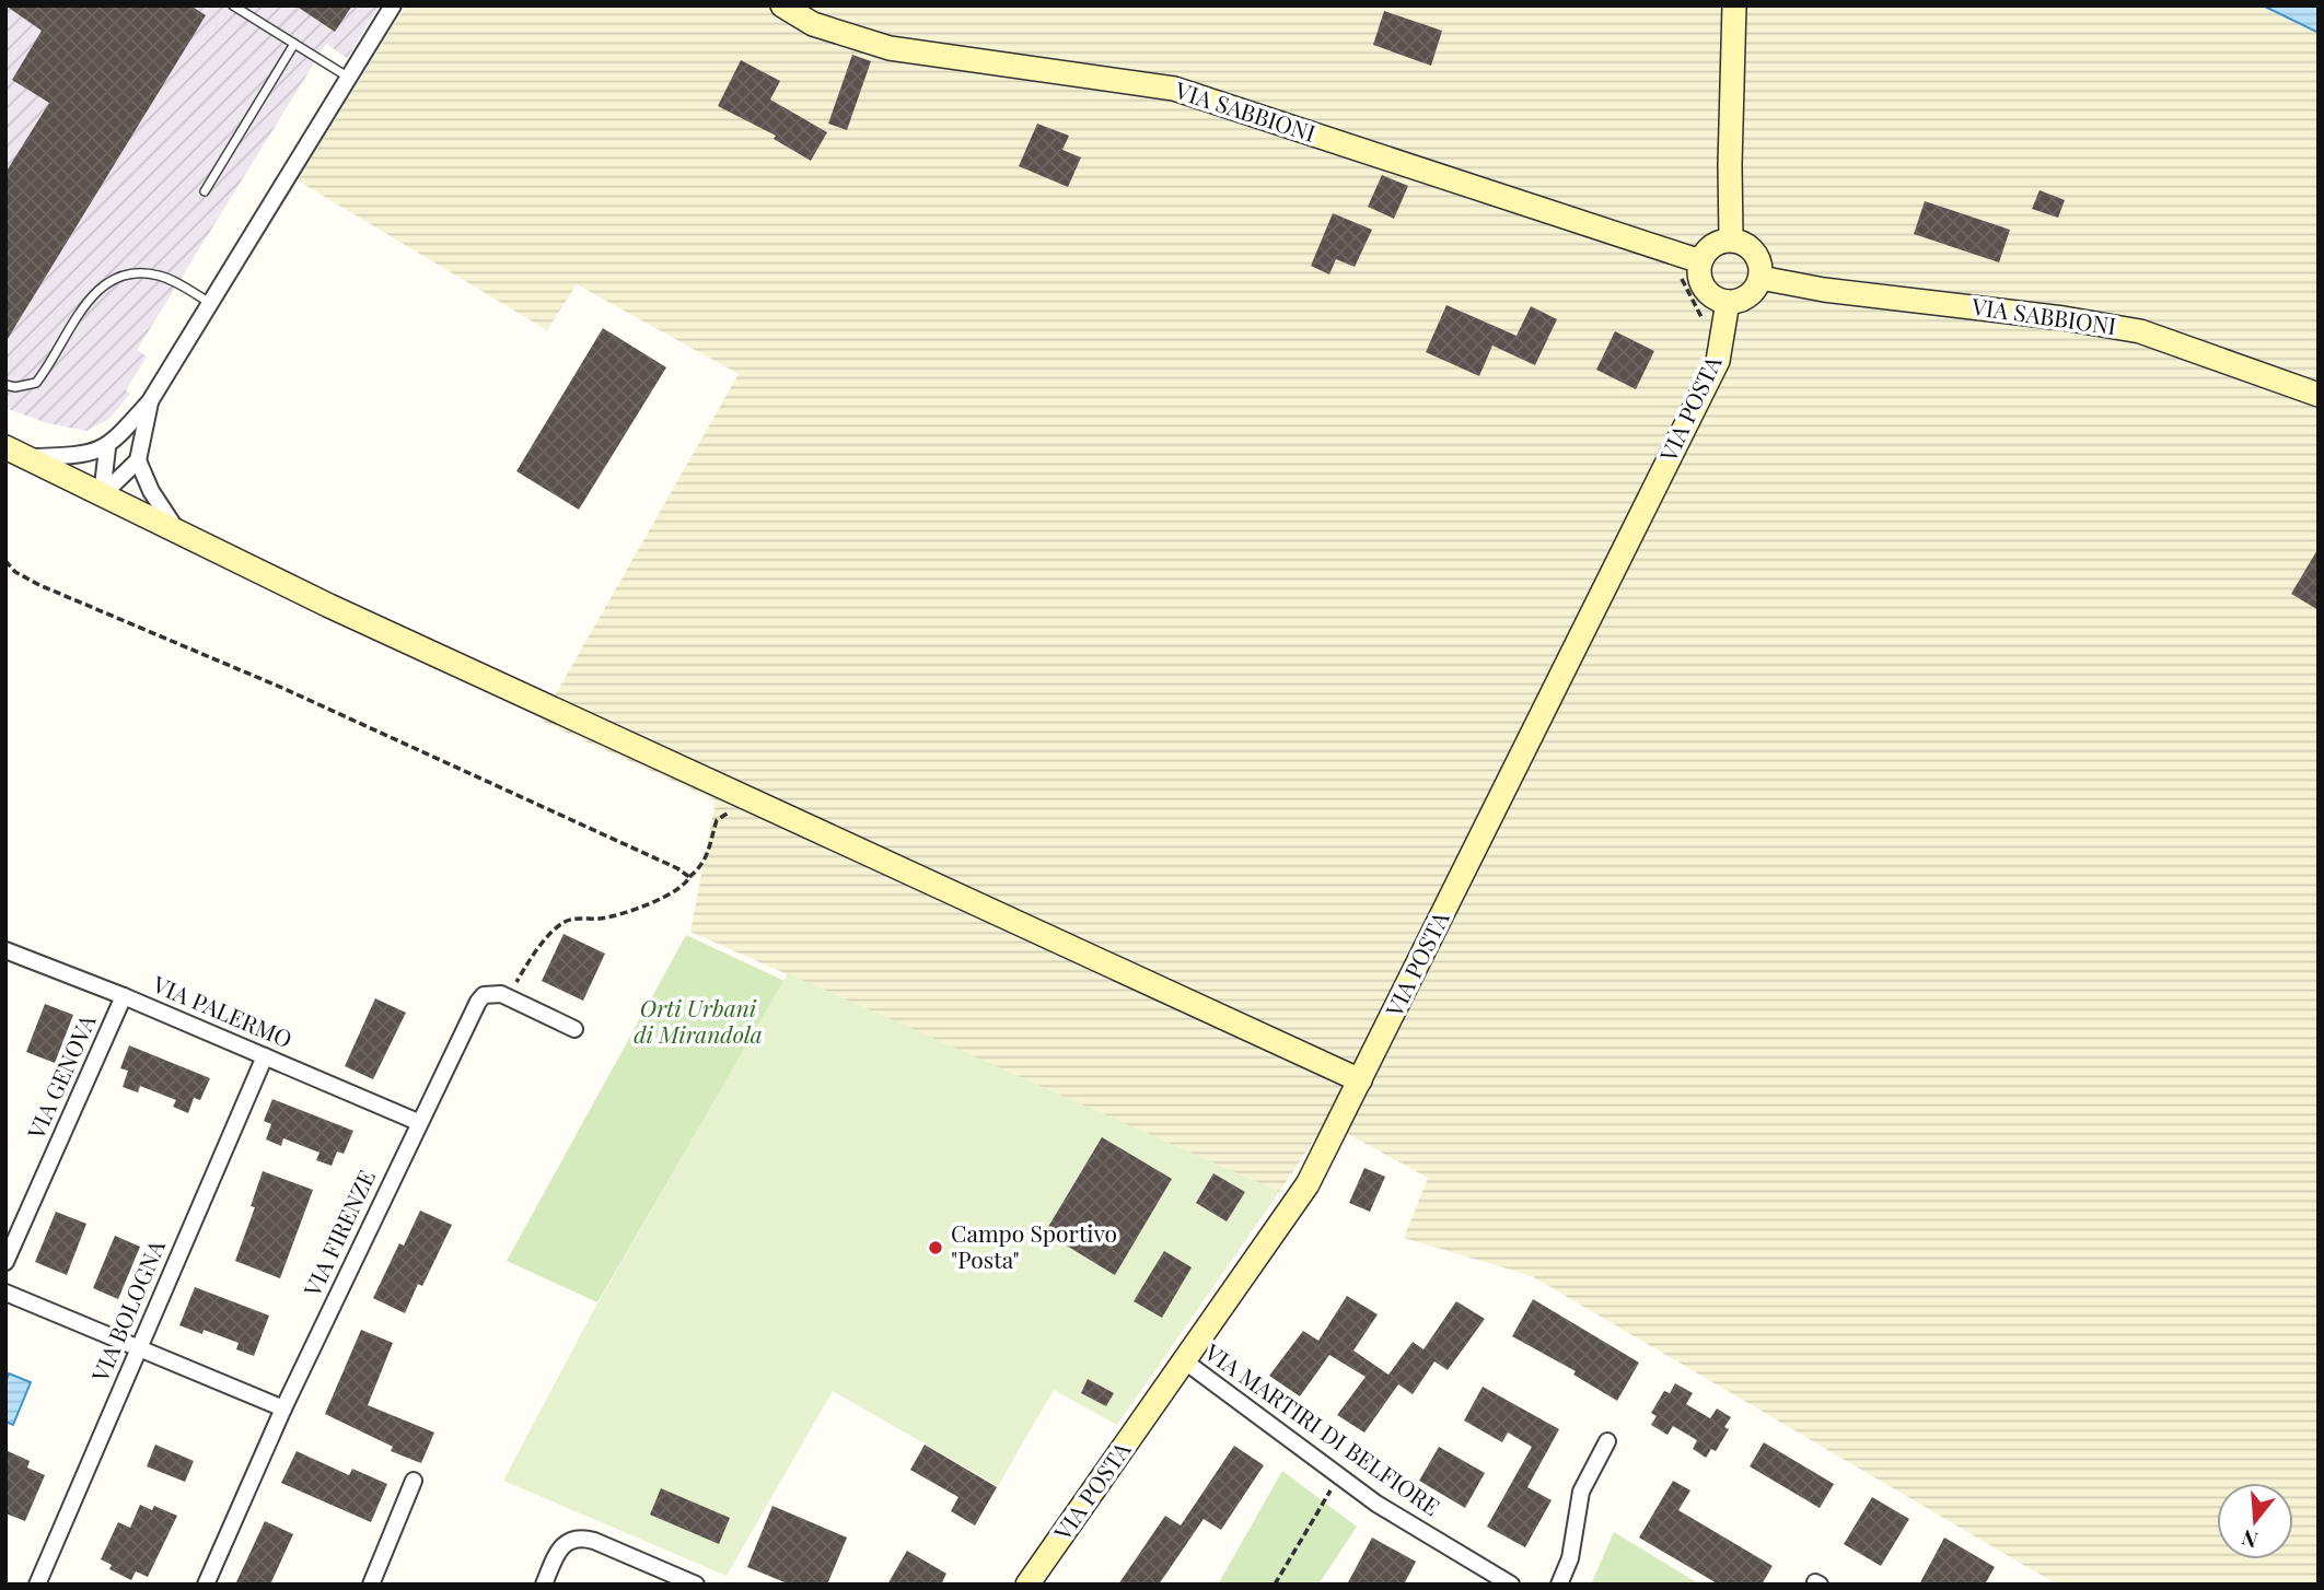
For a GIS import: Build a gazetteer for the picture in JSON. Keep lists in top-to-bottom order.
{
  "streets": {
    "street": [
      "VIA SABBIONI",
      "VIA POSTA",
      "VIA PALERMO",
      "VIA GENOVA",
      "VIA FIRENZE",
      "VIA BOLOGNA",
      "VIA MARTIRI DI BELFIORE"
    ]
  },
  "crossings": [
    ["VIA SABBIONI", "VIA POSTA"],
    ["VIA POSTA", "VIA MARTIRI DI BELFIORE"],
    ["VIA PALERMO", "VIA GENOVA"],
    ["VIA PALERMO", "VIA FIRENZE"],
    ["VIA PALERMO", "VIA BOLOGNA"]
  ],
  "parks": ["Orti Urbani di Mirandola"],
  "places": ["Campo Sportivo \"Posta\""],
  "north": "bottom"
}
